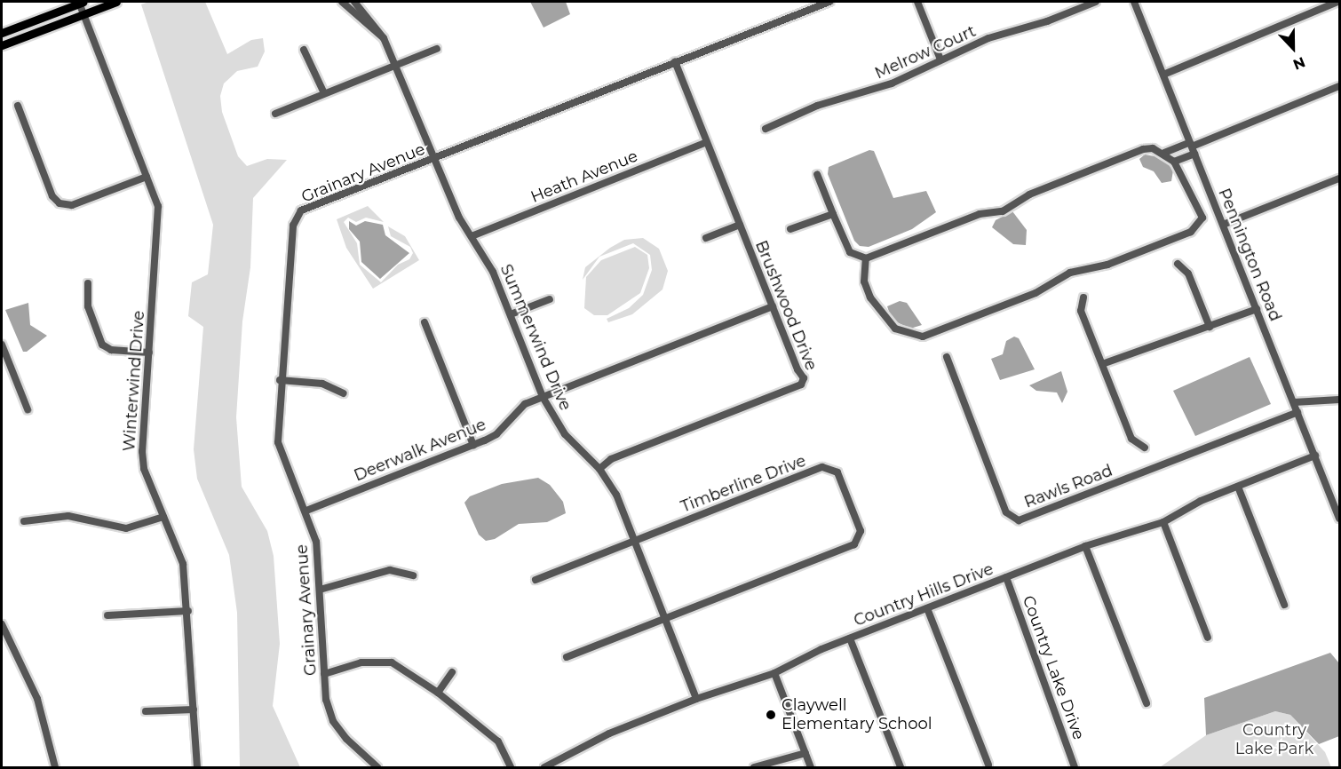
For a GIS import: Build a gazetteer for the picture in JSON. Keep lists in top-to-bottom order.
{
  "streets": {
    "street": [
      "Melrow Court",
      "Grainary Avenue",
      "Heath Avenue",
      "Pennington Road",
      "Brushwood Drive",
      "Summerwind Drive",
      "Winterwind Drive",
      "Deerwalk Avenue",
      "Timberline Drive",
      "Rawls Road",
      "Country Hills Drive",
      "Country Lake Drive"
    ]
  },
  "crossings": [
    ["Grainary Avenue", "Brushwood Drive"],
    ["Grainary Avenue", "Summerwind Drive"],
    ["Grainary Avenue", "Deerwalk Avenue"],
    ["Heath Avenue", "Brushwood Drive"],
    ["Heath Avenue", "Summerwind Drive"],
    ["Pennington Road", "Rawls Road"],
    ["Pennington Road", "Country Hills Drive"],
    ["Brushwood Drive", "Summerwind Drive"],
    ["Brushwood Drive", "Deerwalk Avenue"],
    ["Summerwind Drive", "Deerwalk Avenue"],
    ["Summerwind Drive", "Timberline Drive"],
    ["Summerwind Drive", "Country Hills Drive"],
    ["Country Hills Drive", "Country Lake Drive"]
  ],
  "parks": ["Country Lake Park"],
  "places": ["Claywell Elementary School"],
  "north": "bottom"
}
